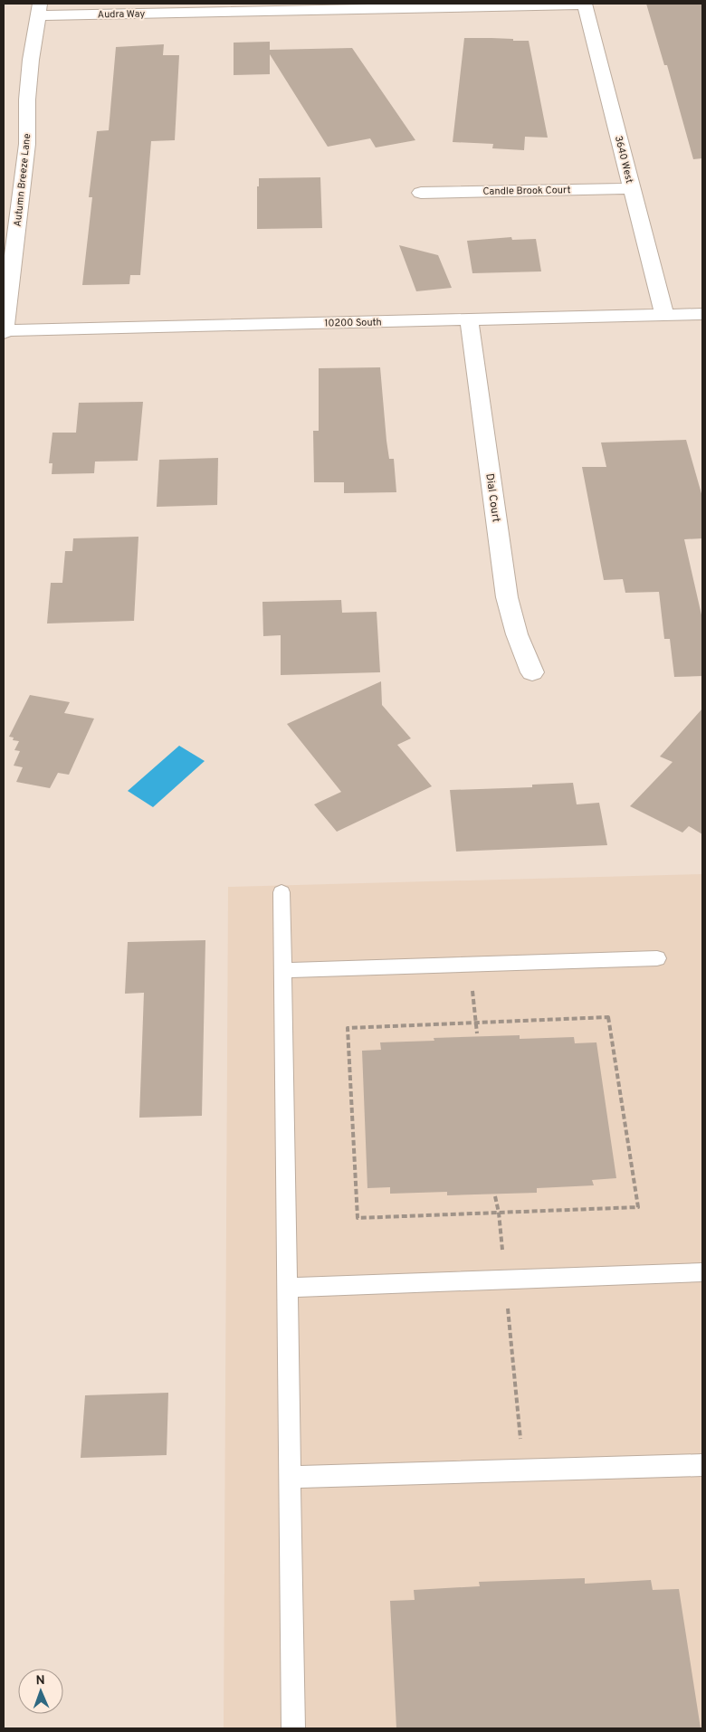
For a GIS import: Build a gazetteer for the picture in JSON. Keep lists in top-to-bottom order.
{
  "streets": {
    "street": [
      "Audra Way",
      "3640 West",
      "Autumn Breeze Lane",
      "Candle Brook Court",
      "10200 South",
      "Dial Court"
    ]
  },
  "crossings": [
    ["Audra Way", "3640 West"],
    ["Audra Way", "Autumn Breeze Lane"],
    ["3640 West", "Candle Brook Court"],
    ["3640 West", "10200 South"],
    ["Autumn Breeze Lane", "10200 South"],
    ["10200 South", "Dial Court"]
  ],
  "north": "top"
}
